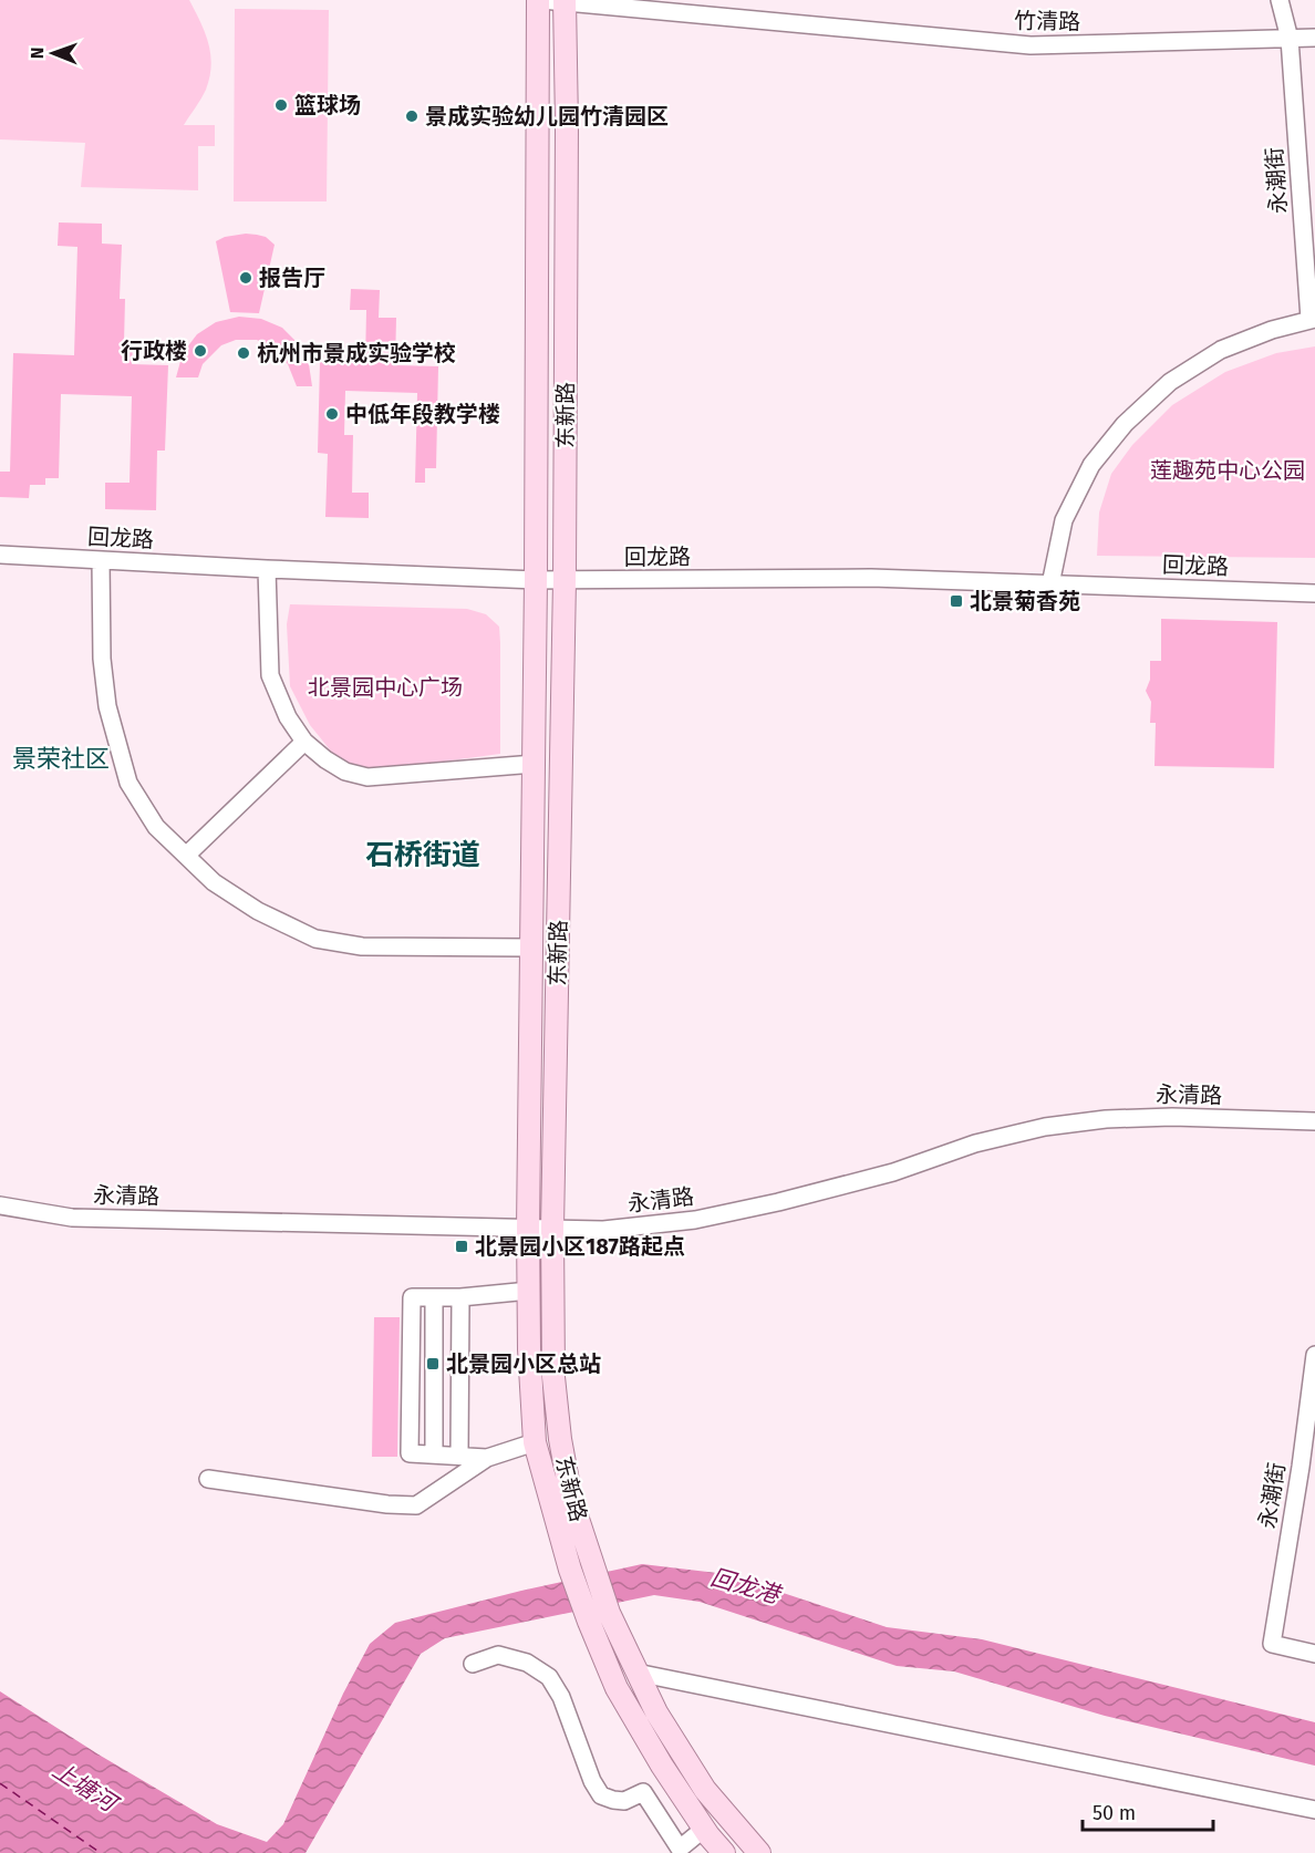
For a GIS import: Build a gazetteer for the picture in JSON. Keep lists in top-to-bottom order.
{
  "streets": {
    "main road": ["东新路"],
    "street": [
      "竹清路",
      "永潮街",
      "回龙路",
      "永清路"
    ]
  },
  "crossings": [
    ["竹清路", "永潮街"],
    ["竹清路", "东新路"],
    ["东新路", "回龙路"],
    ["东新路", "永清路"]
  ],
  "districts": ["景荣社区", "石桥街道"],
  "water": ["回龙港", "上塘河"],
  "parks": ["莲趣苑中心公园", "北景园中心广场"],
  "places": {
    "other": [
      "篮球场",
      "景成实验幼儿园竹清园区",
      "报告厅",
      "行政楼",
      "杭州市景成实验学校",
      "中低年段教学楼"
    ],
    "transit": ["北景菊香苑", "北景园小区187路起点", "北景园小区总站"]
  },
  "scale_bar": "50 m",
  "north": "left"
}
